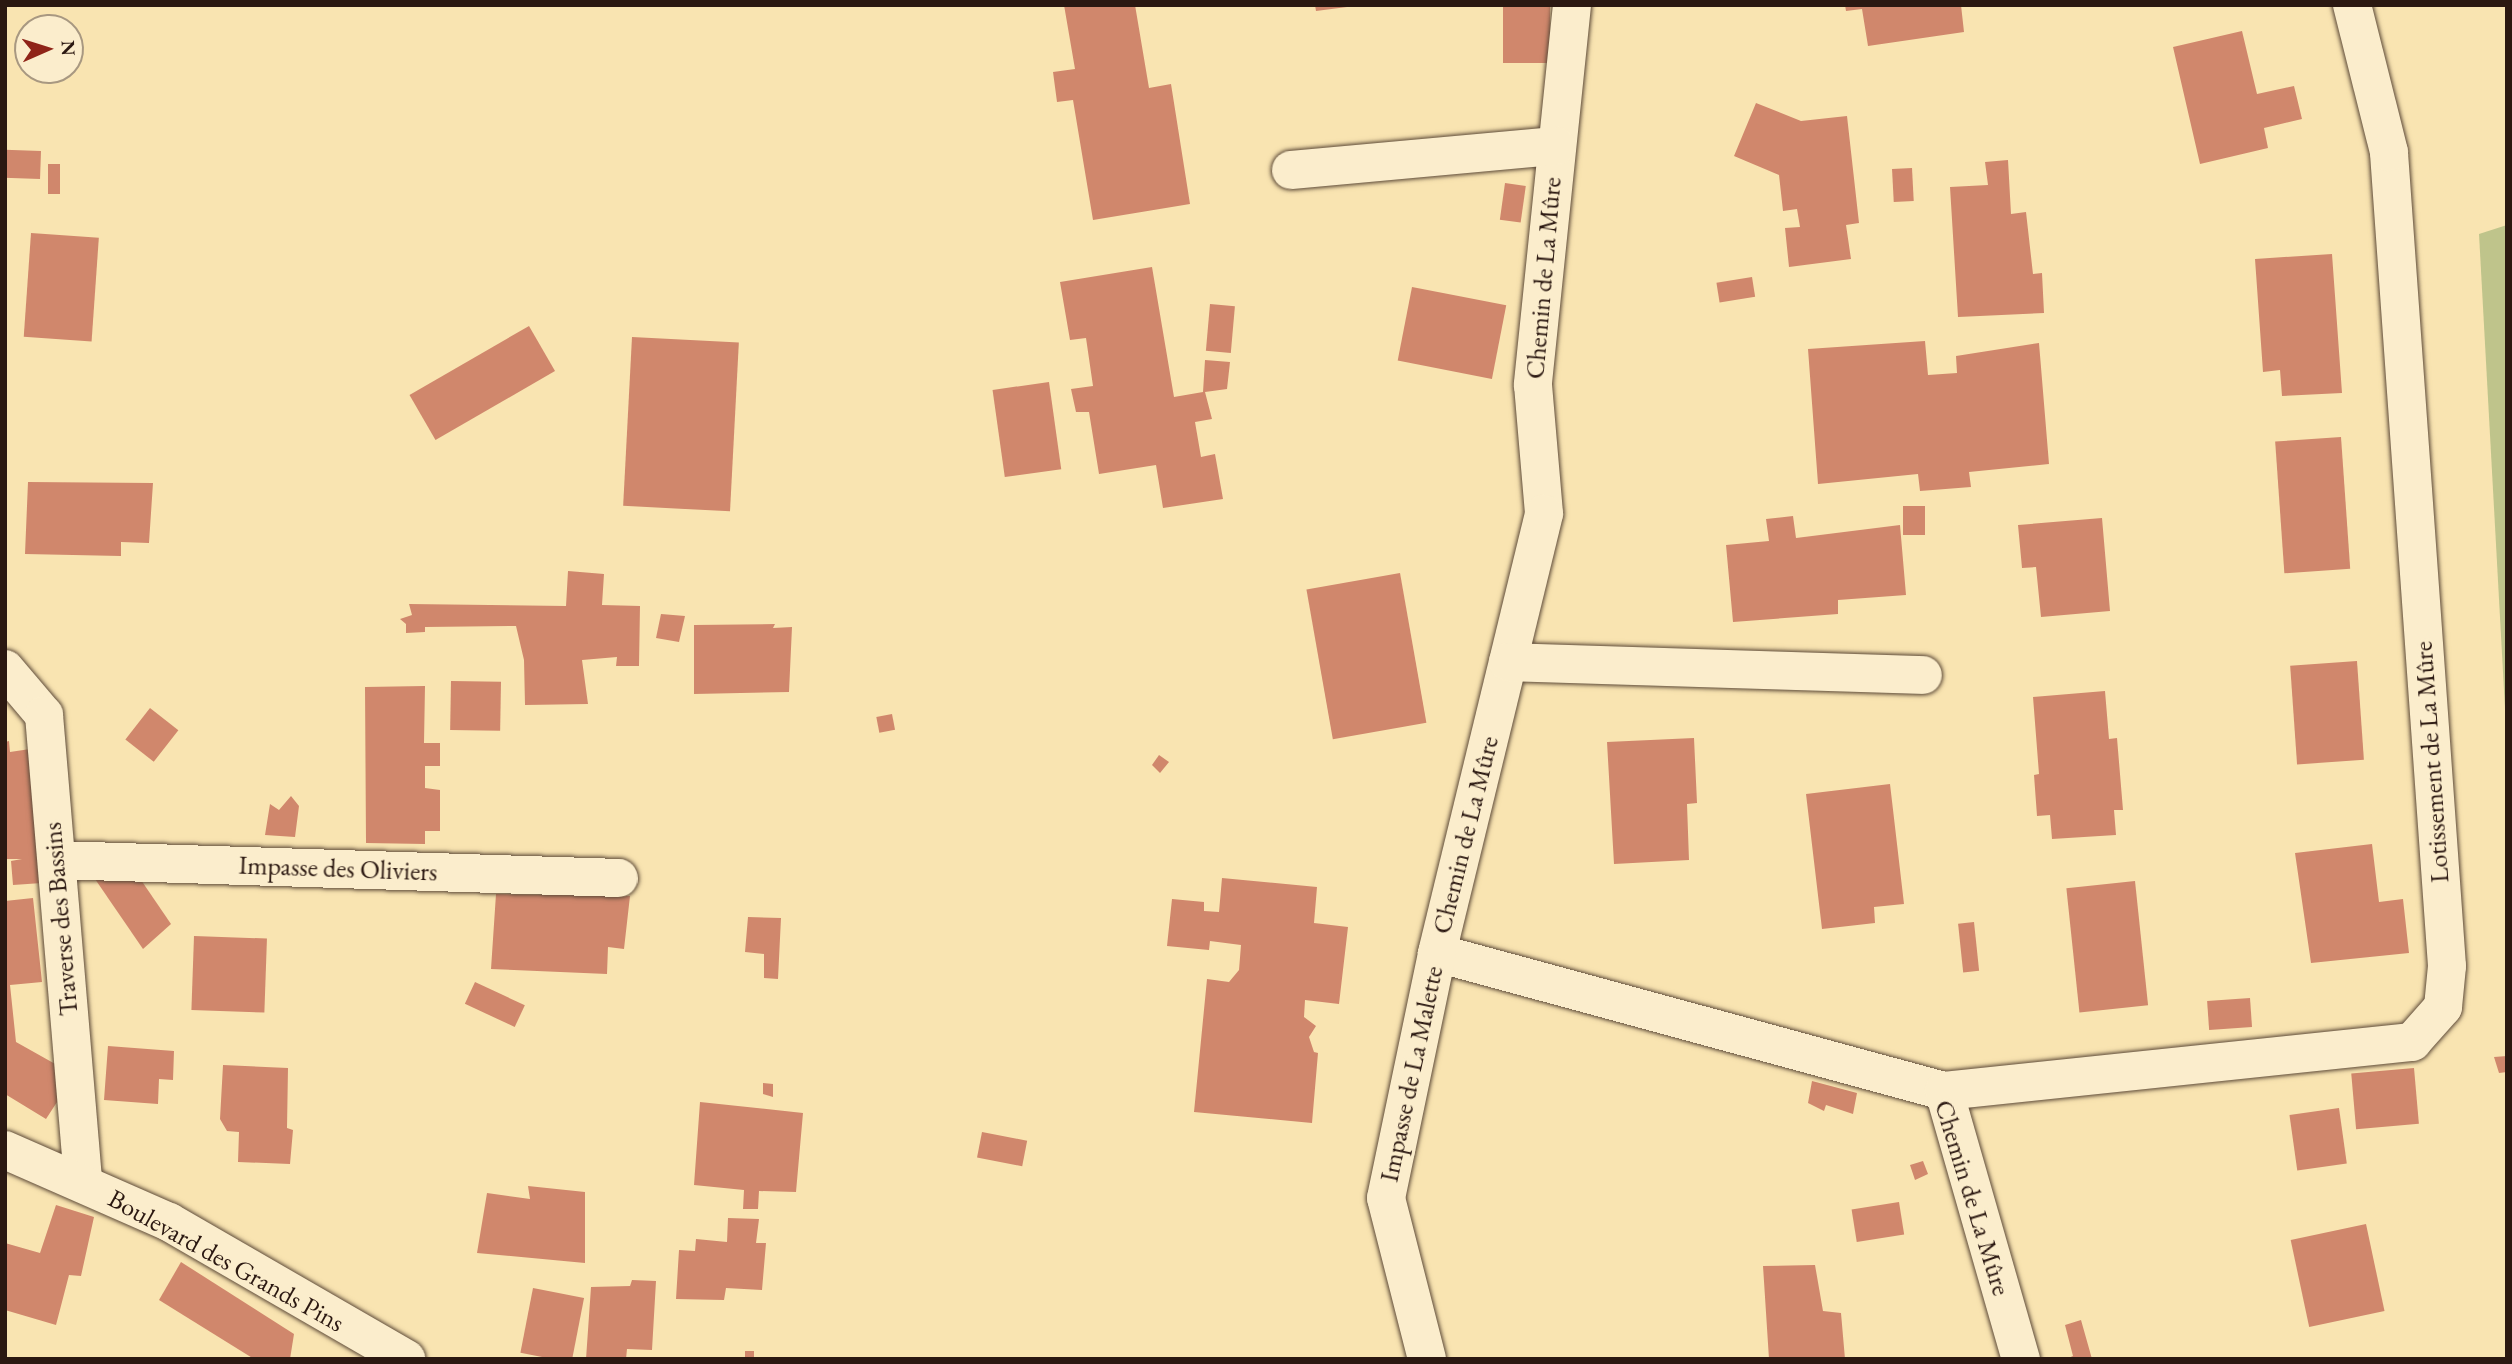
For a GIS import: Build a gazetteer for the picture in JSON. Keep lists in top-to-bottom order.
{
  "streets": {
    "street": [
      "Chemin de La Mûre",
      "Lotissement de La Mûre",
      "Impasse des Oliviers",
      "Traverse des Bassins",
      "Impasse de La Malette",
      "Boulevard des Grands Pins"
    ]
  },
  "crossings": [
    ["Chemin de La Mûre", "Lotissement de La Mûre"],
    ["Chemin de La Mûre", "Impasse de La Malette"],
    ["Impasse des Oliviers", "Traverse des Bassins"],
    ["Traverse des Bassins", "Boulevard des Grands Pins"]
  ],
  "north": "right"
}
